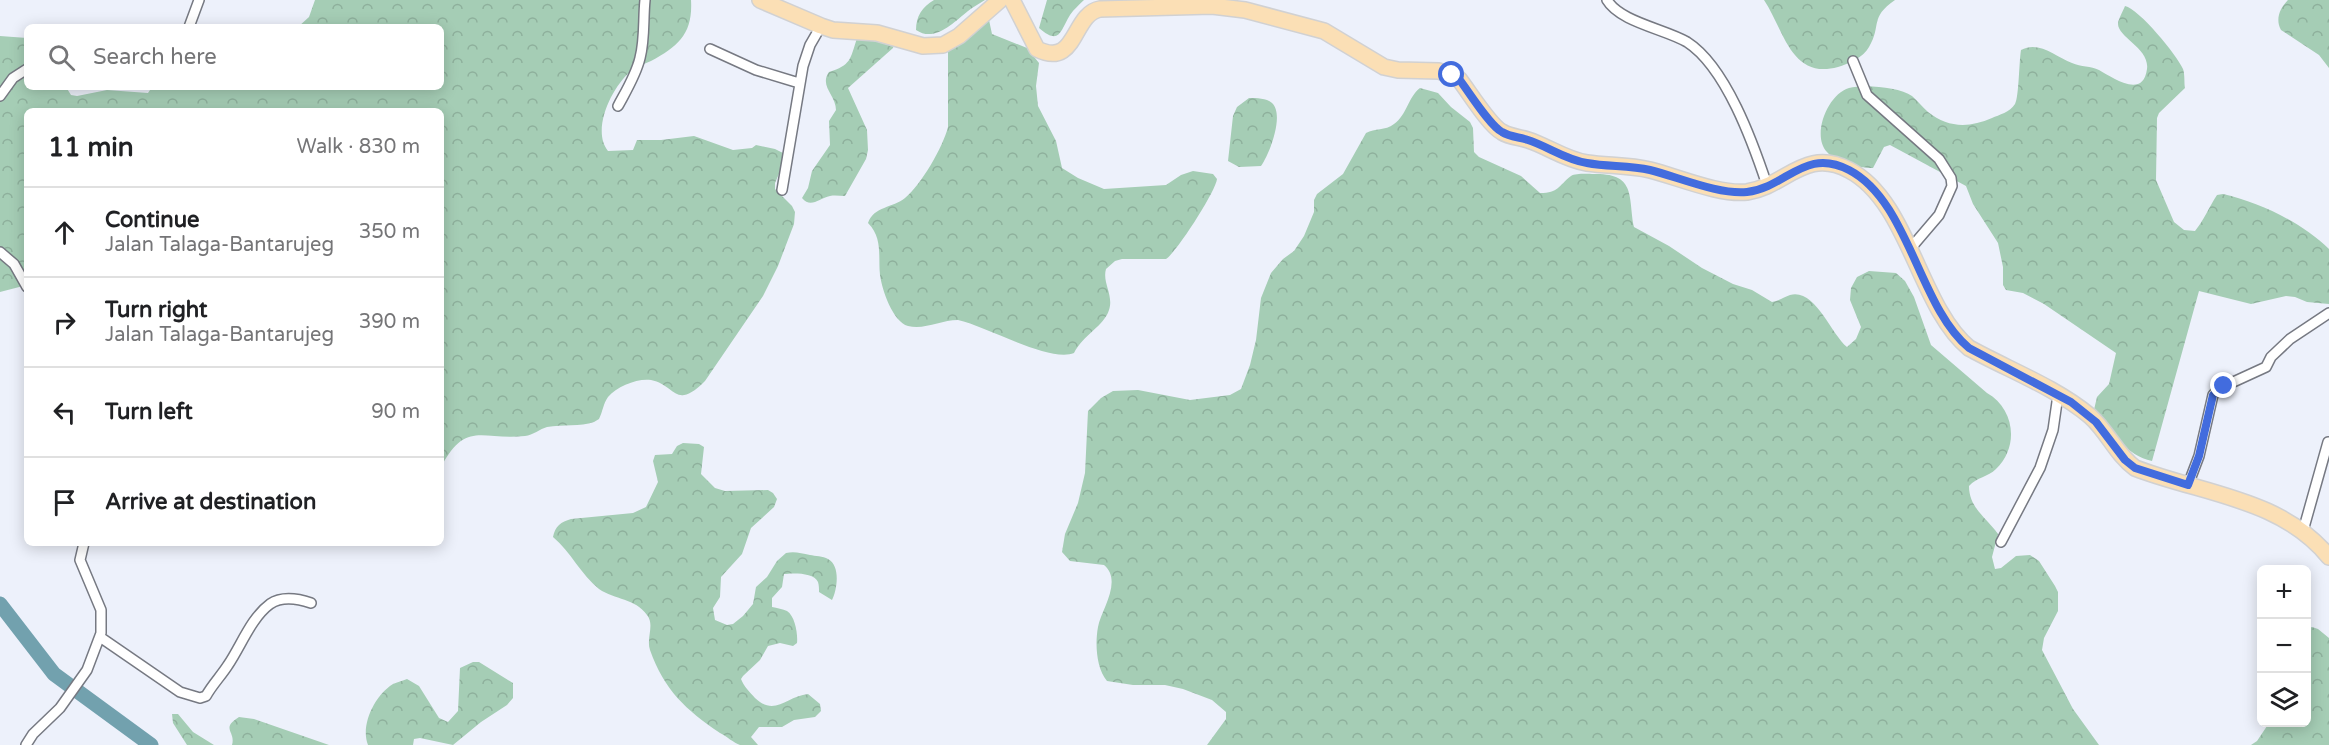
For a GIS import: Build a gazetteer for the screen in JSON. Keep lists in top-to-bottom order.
{
  "page": {
    "search": "Search here",
    "heading": ["11 min", "Walk · 830 m"],
    "list": [
      ["Continue", "Jalan Talaga-Bantarujeg", "350 m"],
      ["Turn right", "Jalan Talaga-Bantarujeg", "390 m"],
      ["Turn left", "90 m"],
      "Arrive at destination"
    ],
    "map_buttons": ["+", "−"]
  }
}
